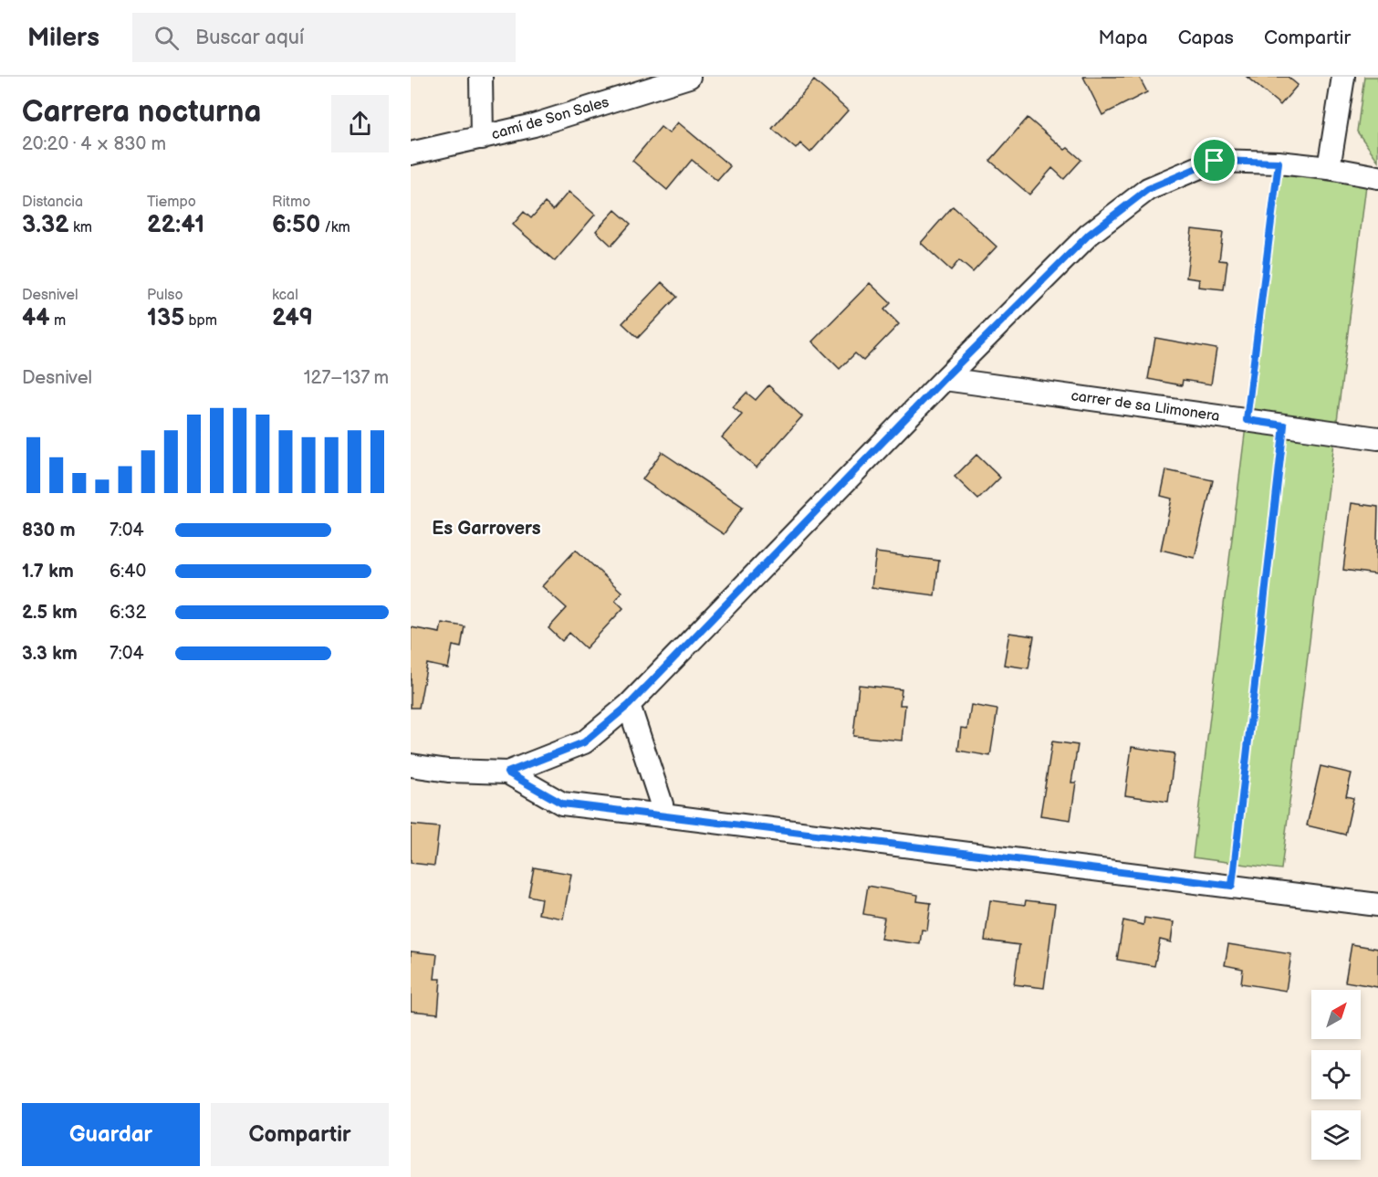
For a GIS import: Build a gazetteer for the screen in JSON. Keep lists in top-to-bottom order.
{
  "streets": {
    "street": ["camí de Son Sales", "carrer de sa Llimonera"]
  },
  "districts": ["Es Garrovers"],
  "north": "top right",
  "page": {
    "header": "Milers",
    "search": "Buscar aquí",
    "nav": ["Mapa", "Capas", "Compartir"],
    "heading": ["Carrera nocturna", "20:20 · 4 × 830 m"],
    "stats": [
      ["Distancia", "3.32 km"],
      ["Tiempo", "22:41"],
      ["Ritmo", "6:50 /km"],
      ["Desnivel", "44 m"],
      ["Pulso", "135 bpm"],
      ["kcal", "249"]
    ],
    "chart": ["Desnivel", "127–137 m"],
    "list": [
      {
        "name": "830 m",
        "note": "7:04"
      },
      {
        "name": "1.7 km",
        "note": "6:40"
      },
      {
        "name": "2.5 km",
        "note": "6:32"
      },
      {
        "name": "3.3 km",
        "note": "7:04"
      }
    ],
    "buttons": ["Guardar", "Compartir"]
  }
}
